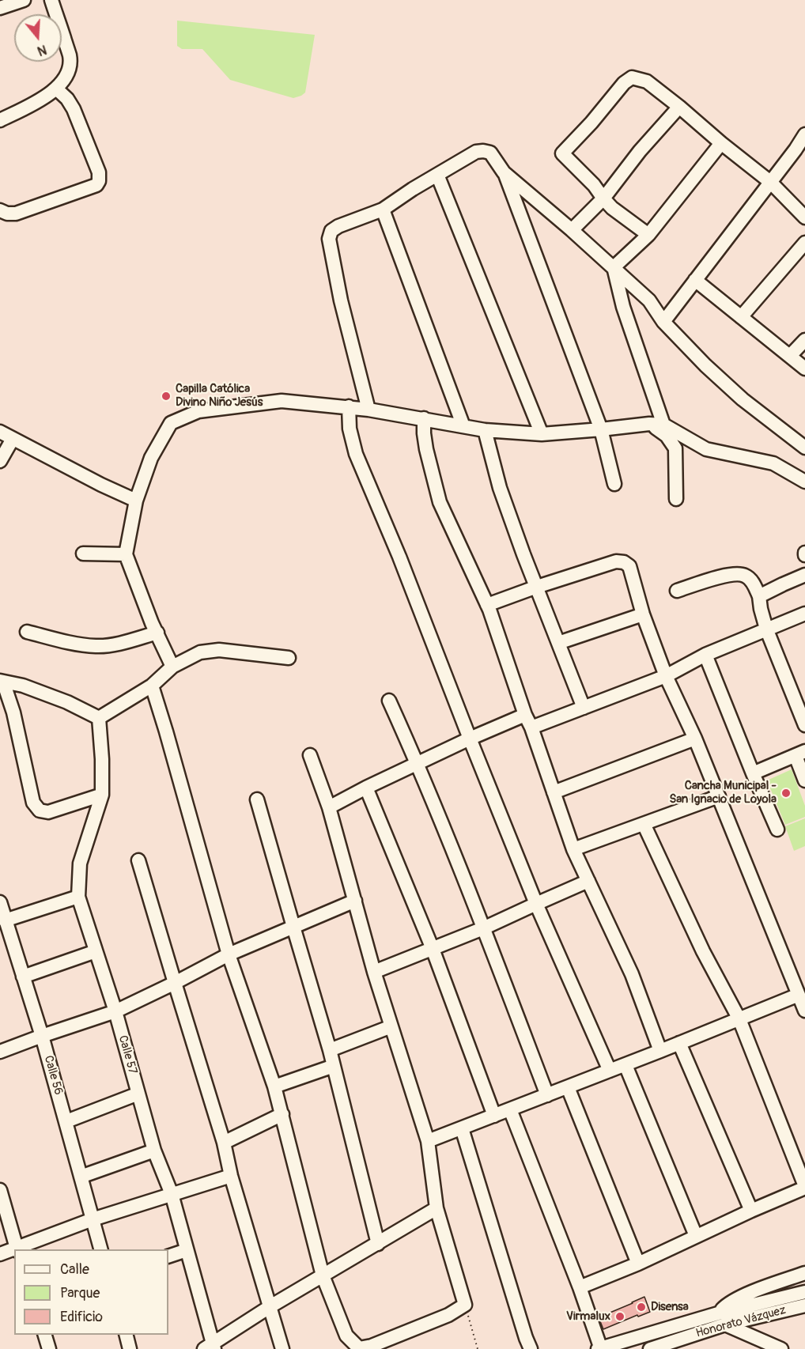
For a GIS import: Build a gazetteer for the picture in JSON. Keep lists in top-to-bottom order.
{
  "streets": {
    "street": ["Calle 57", "Calle 56", "Honorato Vázquez"]
  },
  "places": [
    "Capilla Católica Divino Niño Jesús",
    "Cancha Municipal - San Ignacio de Loyola",
    "Disensa",
    "Virmalux"
  ],
  "legend": ["Calle", "Parque", "Edificio"],
  "north": "bottom"
}
